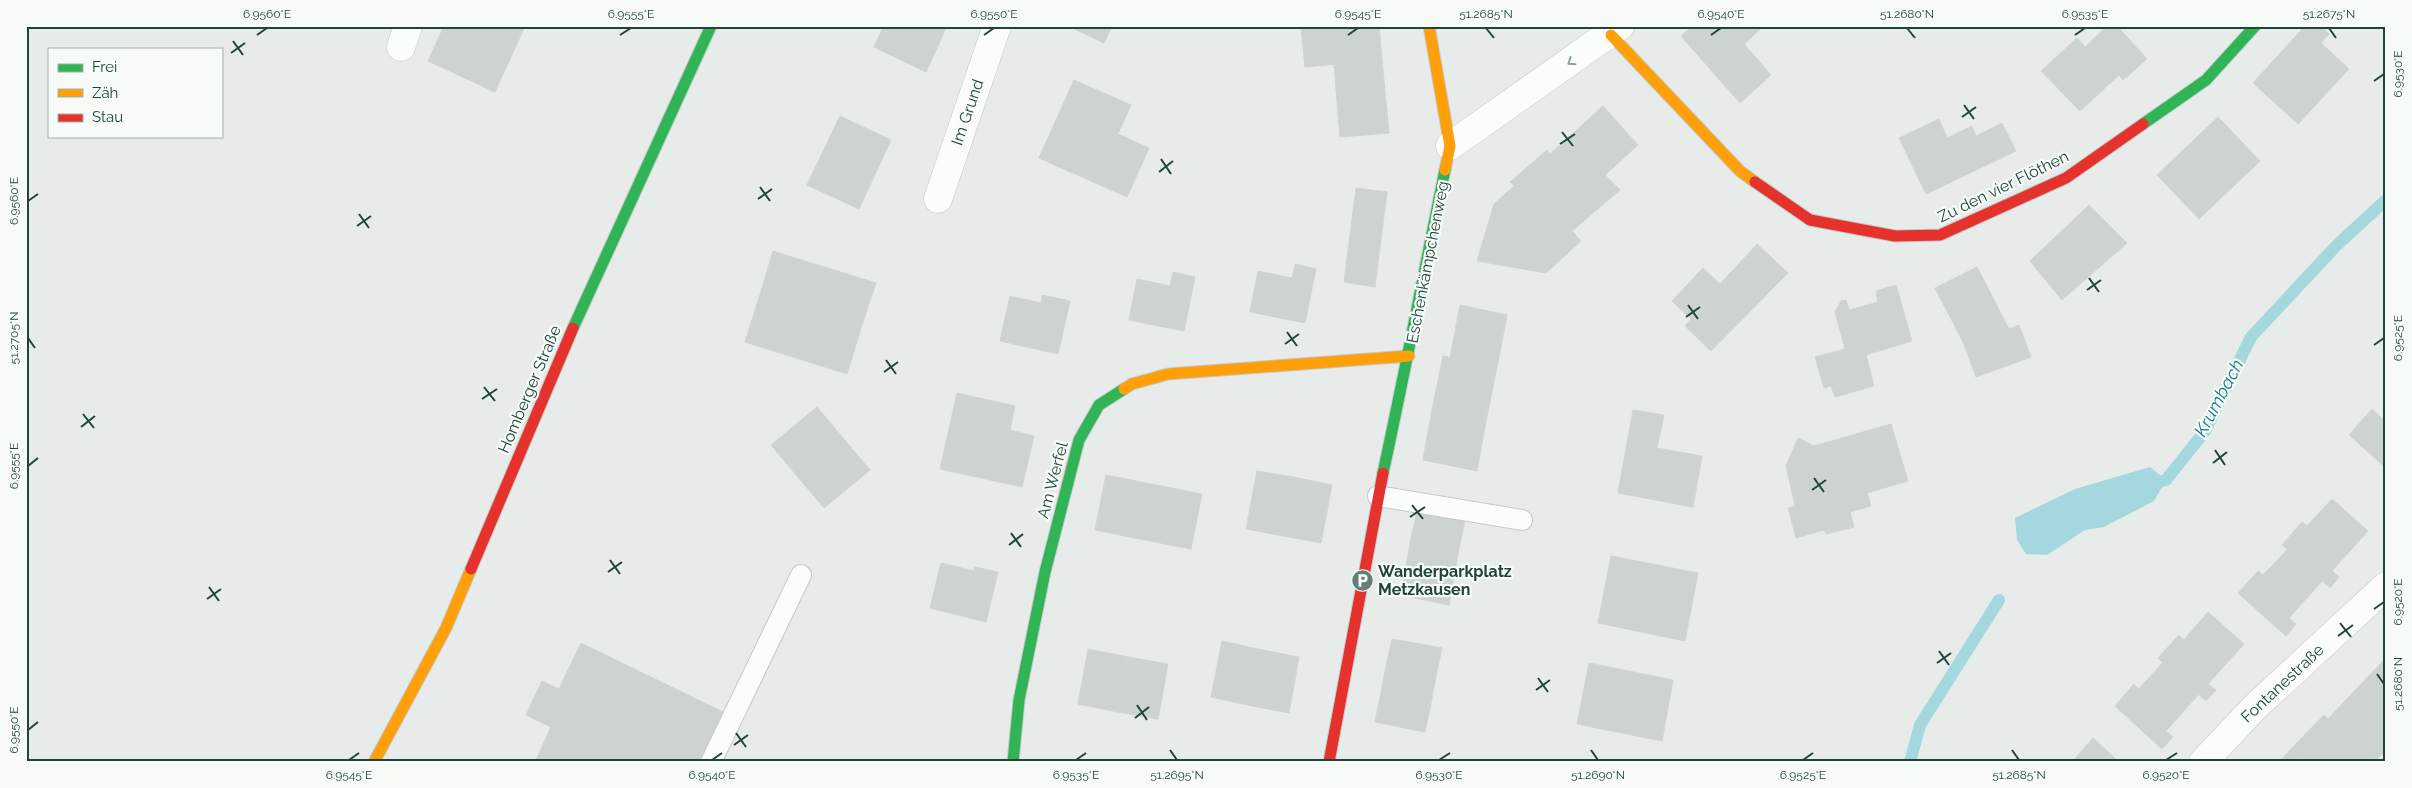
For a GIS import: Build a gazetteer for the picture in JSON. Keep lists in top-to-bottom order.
{
  "streets": {
    "street": [
      "Im Grund",
      "Zu den vier Flöthen",
      "Eschenkämpchenweg",
      "Homberger Straße",
      "Am Werfel",
      "Fontanestraße"
    ]
  },
  "crossings": [
    ["Eschenkämpchenweg", "Am Werfel"]
  ],
  "water": ["Krumbach"],
  "places": {
    "parking": ["Wanderparkplatz Metzkausen"]
  },
  "legend": ["Frei", "Zäh", "Stau"],
  "coordinates": [
    "6.9560°E",
    "6.9555°E",
    "6.9550°E",
    "6.9545°E",
    "51.2685°N",
    "6.9540°E",
    "51.2680°N",
    "6.9535°E",
    "51.2675°N",
    "6.9530°E",
    "51.2705°N",
    "6.9525°E",
    "6.9520°E",
    "51.2695°N",
    "51.2690°N"
  ]
}
